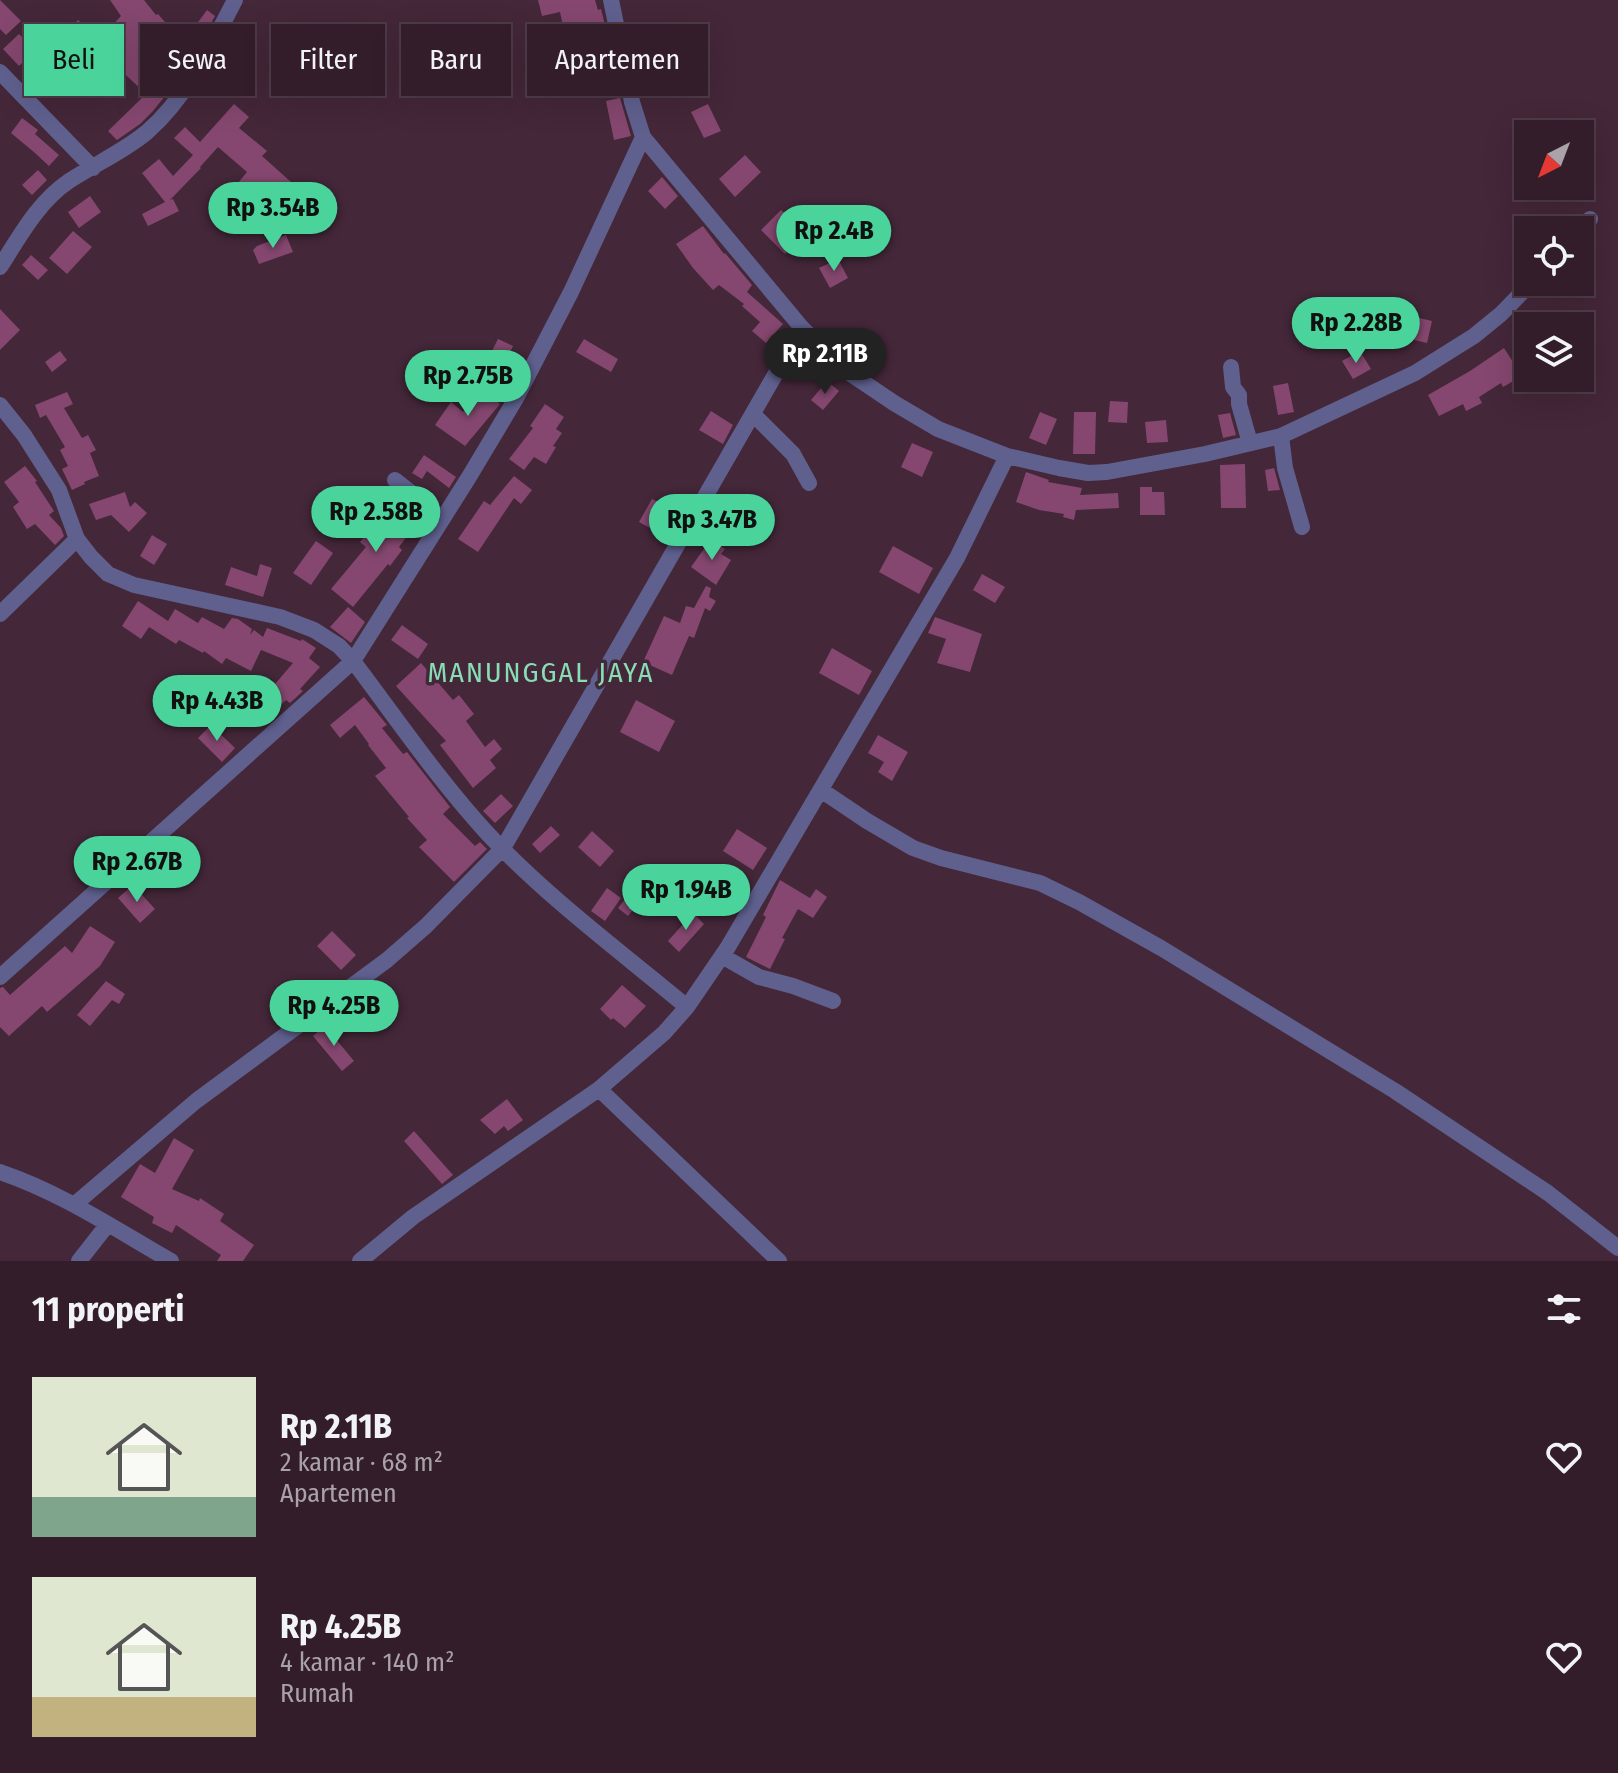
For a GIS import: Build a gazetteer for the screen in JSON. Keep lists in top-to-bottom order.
{
  "districts": ["MANUNGGAL JAYA"],
  "north": "bottom left",
  "page": {
    "chip": [
      "Beli",
      "Sewa",
      "Filter",
      "Baru",
      "Apartemen"
    ],
    "price": [
      "Rp 3.54B",
      "Rp 2.4B",
      "Rp 2.28B",
      "Rp 2.11B",
      "Rp 2.75B",
      "Rp 2.58B",
      "Rp 3.47B",
      "Rp 4.43B",
      "Rp 2.67B",
      "Rp 1.94B",
      "Rp 4.25B"
    ],
    "heading": "11 properti",
    "list": [
      {
        "name": "Rp 2.11B",
        "note": "2 kamar · 68 m² · Apartemen"
      },
      {
        "name": "Rp 4.25B",
        "note": "4 kamar · 140 m² · Rumah"
      }
    ]
  }
}
